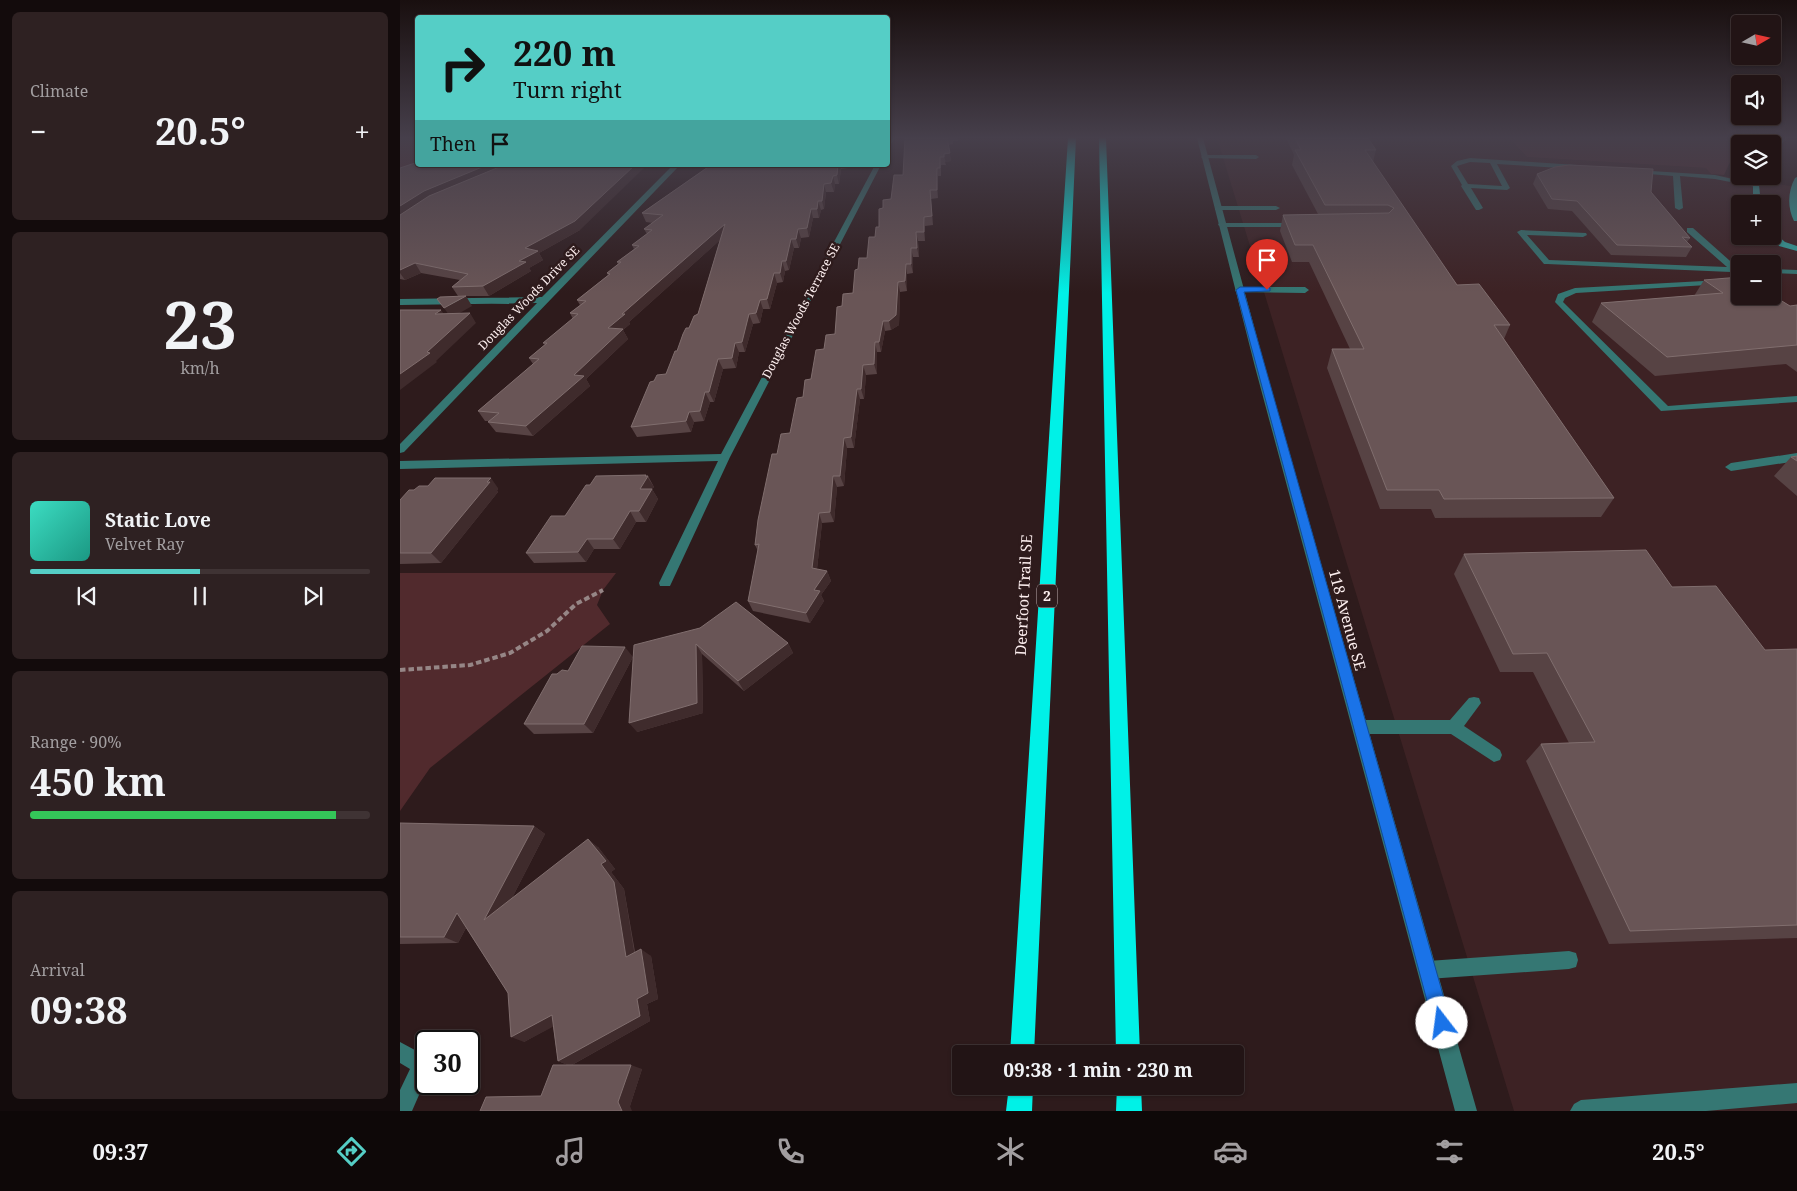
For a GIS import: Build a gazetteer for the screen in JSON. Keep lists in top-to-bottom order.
{
  "streets": {
    "highway": ["Deerfoot Trail SE", "2"],
    "street": ["Douglas Woods Drive SE", "Douglas Woods Terrace SE", "118 Avenue SE"]
  },
  "north": "right",
  "page": {
    "tile": [
      "Climate",
      ["23", "km/h"],
      ["Range · 90%", "450 km"],
      ["Arrival", "09:38"]
    ],
    "map_buttons": ["+", "−"],
    "turn": ["220 m", "Turn right"],
    "heat": ["−", "20.5°", "+"],
    "then": "Then",
    "song": ["Static Love", "Velvet Ray"],
    "limit": "30",
    "trip": "09:38 · 1 min · 230 m",
    "tabs": ["09:37", "20.5°"]
  }
}
